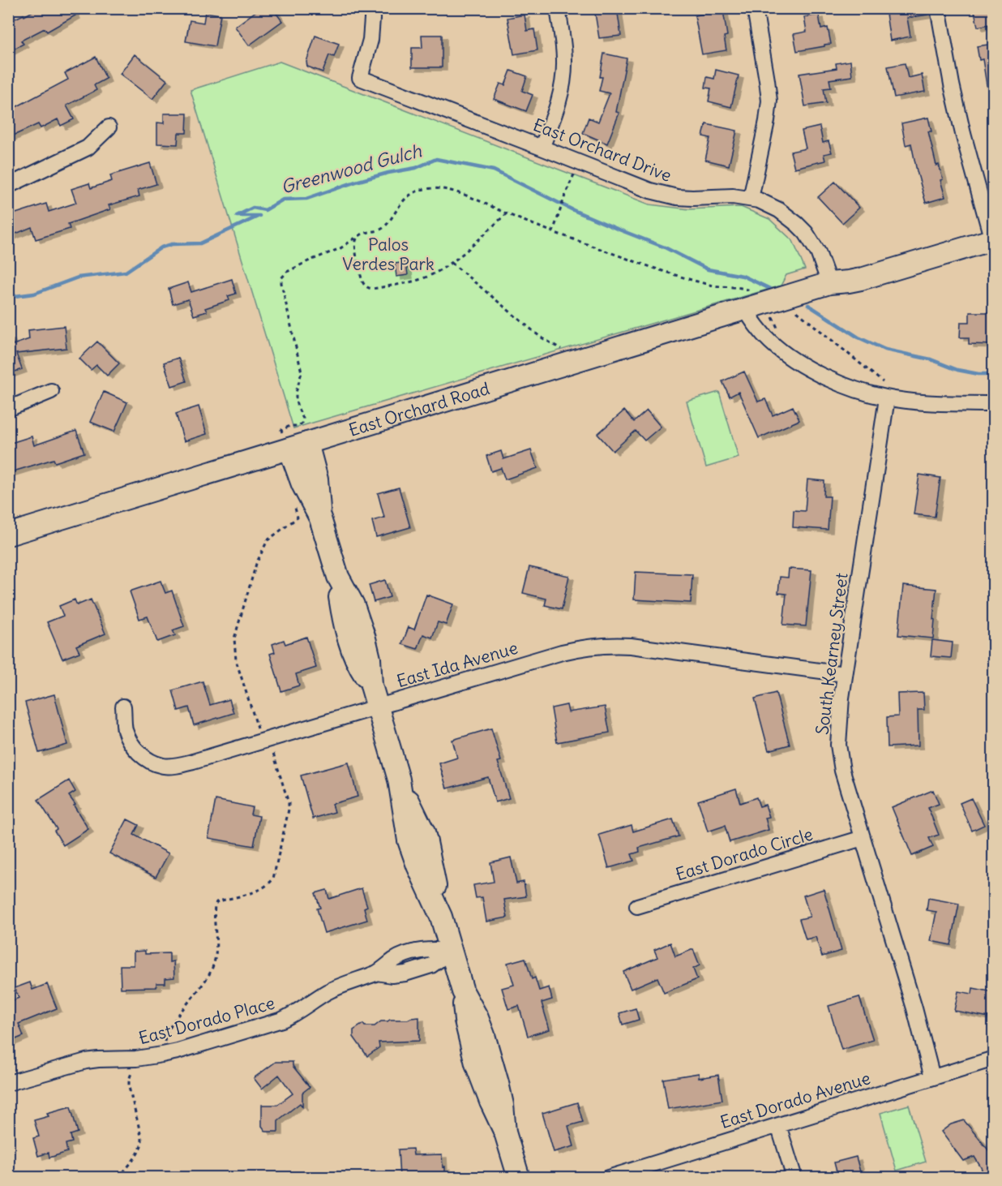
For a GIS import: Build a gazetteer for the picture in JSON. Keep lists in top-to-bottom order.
{
  "streets": {
    "main road": ["East Orchard Road"],
    "street": [
      "East Orchard Drive",
      "South Kearney Street",
      "East Ida Avenue",
      "East Dorado Circle",
      "East Dorado Place",
      "East Dorado Avenue"
    ]
  },
  "crossings": [
    ["East Orchard Drive", "East Orchard Road"],
    ["South Kearney Street", "East Ida Avenue"],
    ["South Kearney Street", "East Dorado Circle"],
    ["South Kearney Street", "East Dorado Avenue"]
  ],
  "water": ["Greenwood Gulch"],
  "parks": ["Palos Verdes Park"]
}
